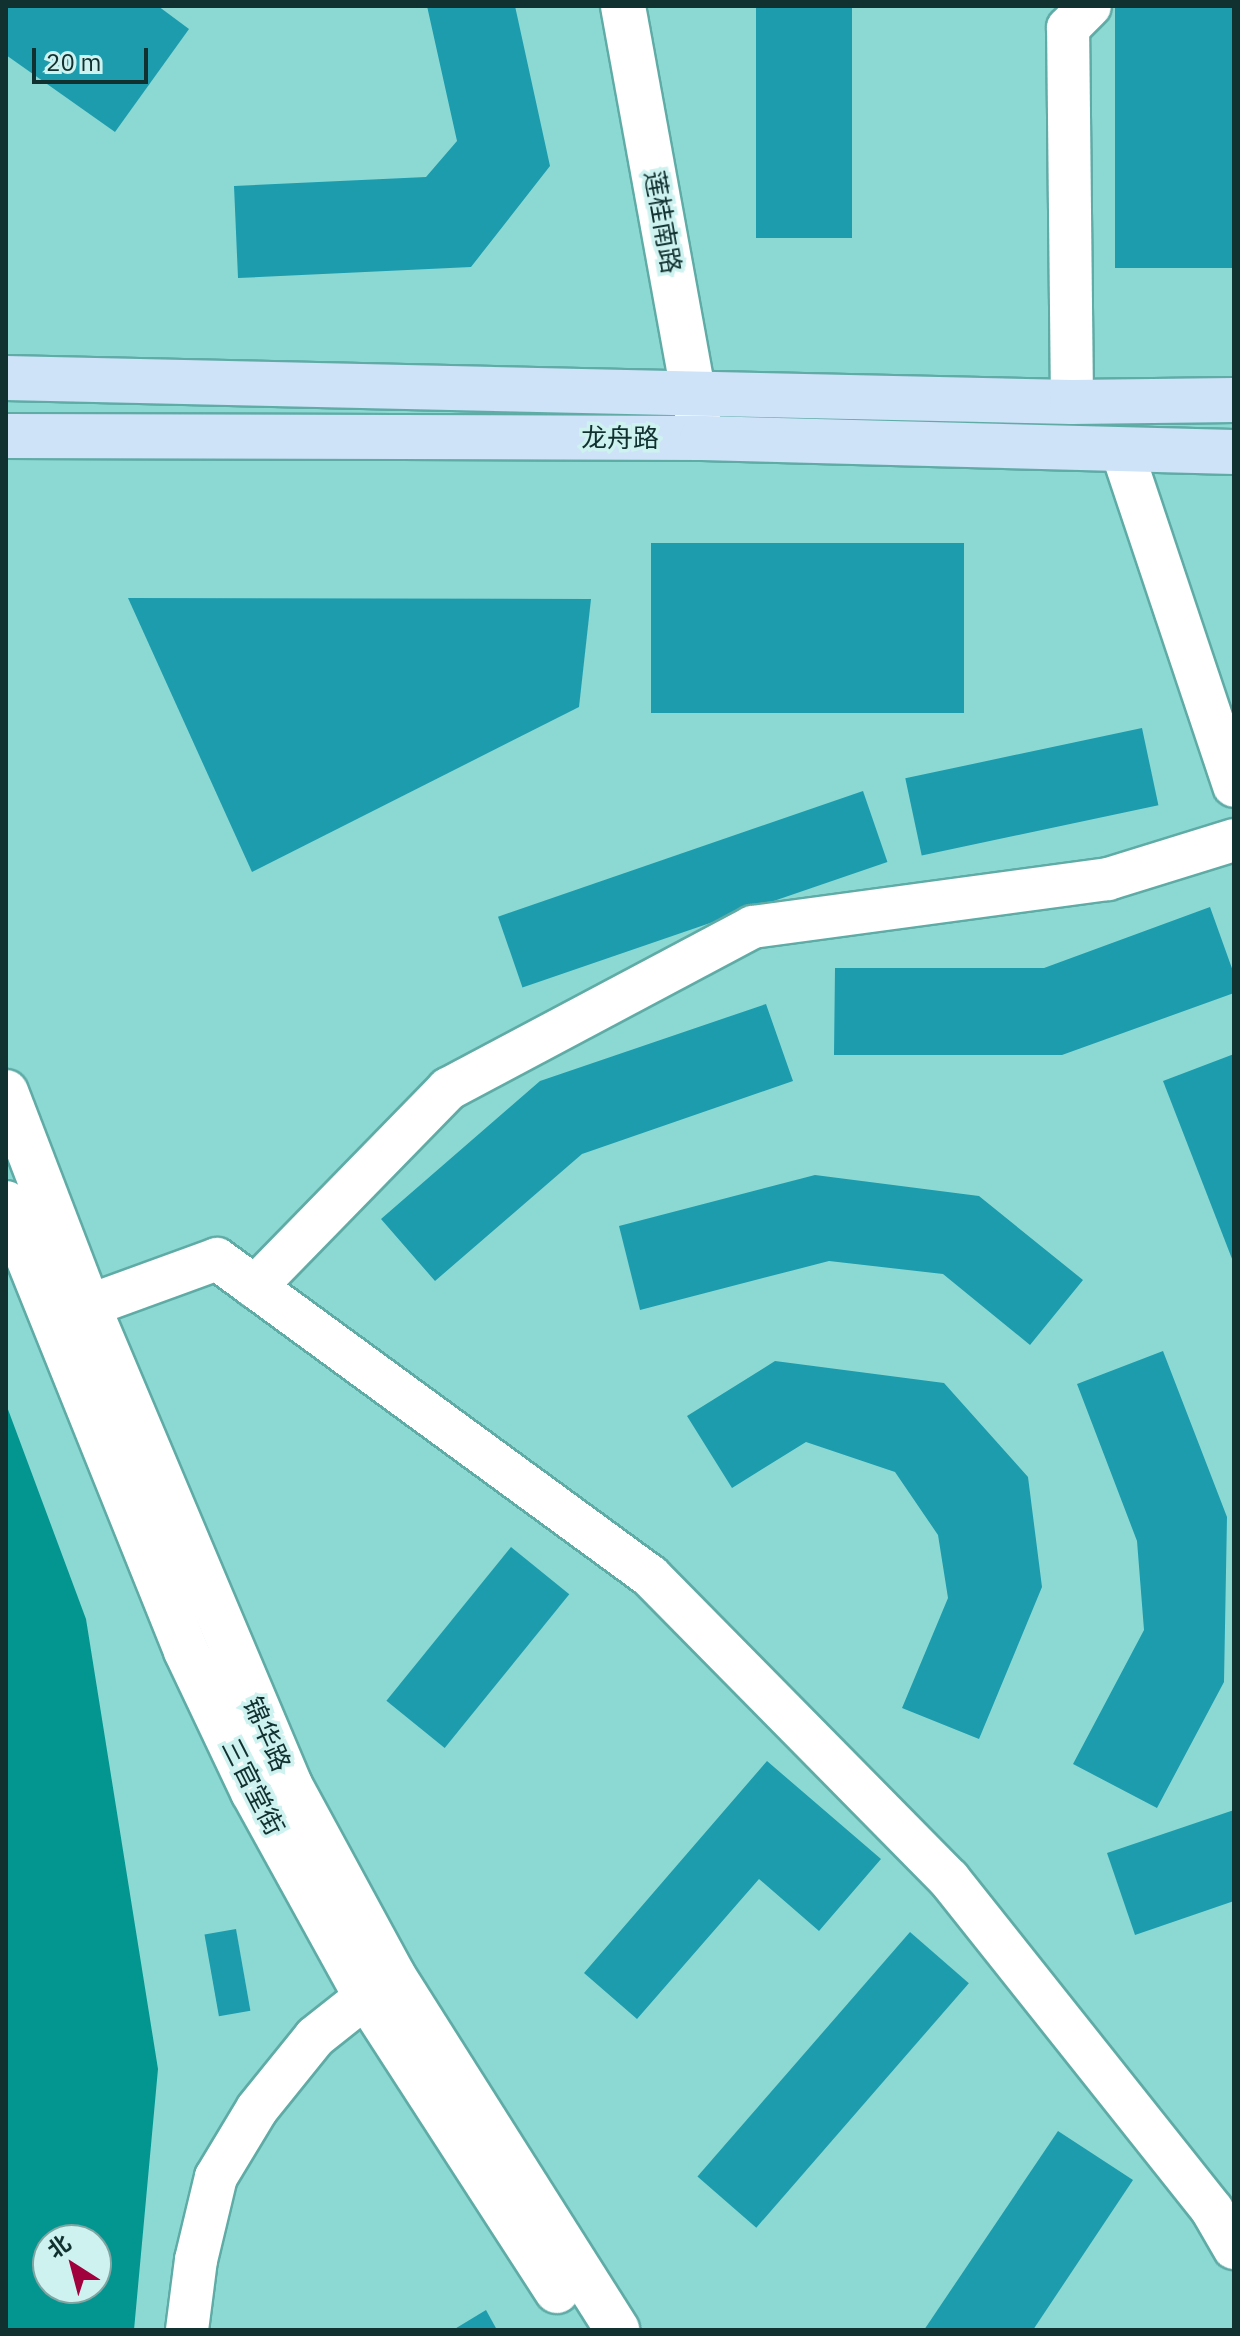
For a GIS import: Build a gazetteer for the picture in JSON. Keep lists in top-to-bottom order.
{
  "streets": {
    "main road": [
      "莲桂南路",
      "龙舟路",
      "锦华路",
      "三官堂街"
    ]
  },
  "crossings": [
    ["莲桂南路", "龙舟路"],
    ["锦华路", "三官堂街"]
  ],
  "scale_bar": "20 m",
  "north": "top left"
}
